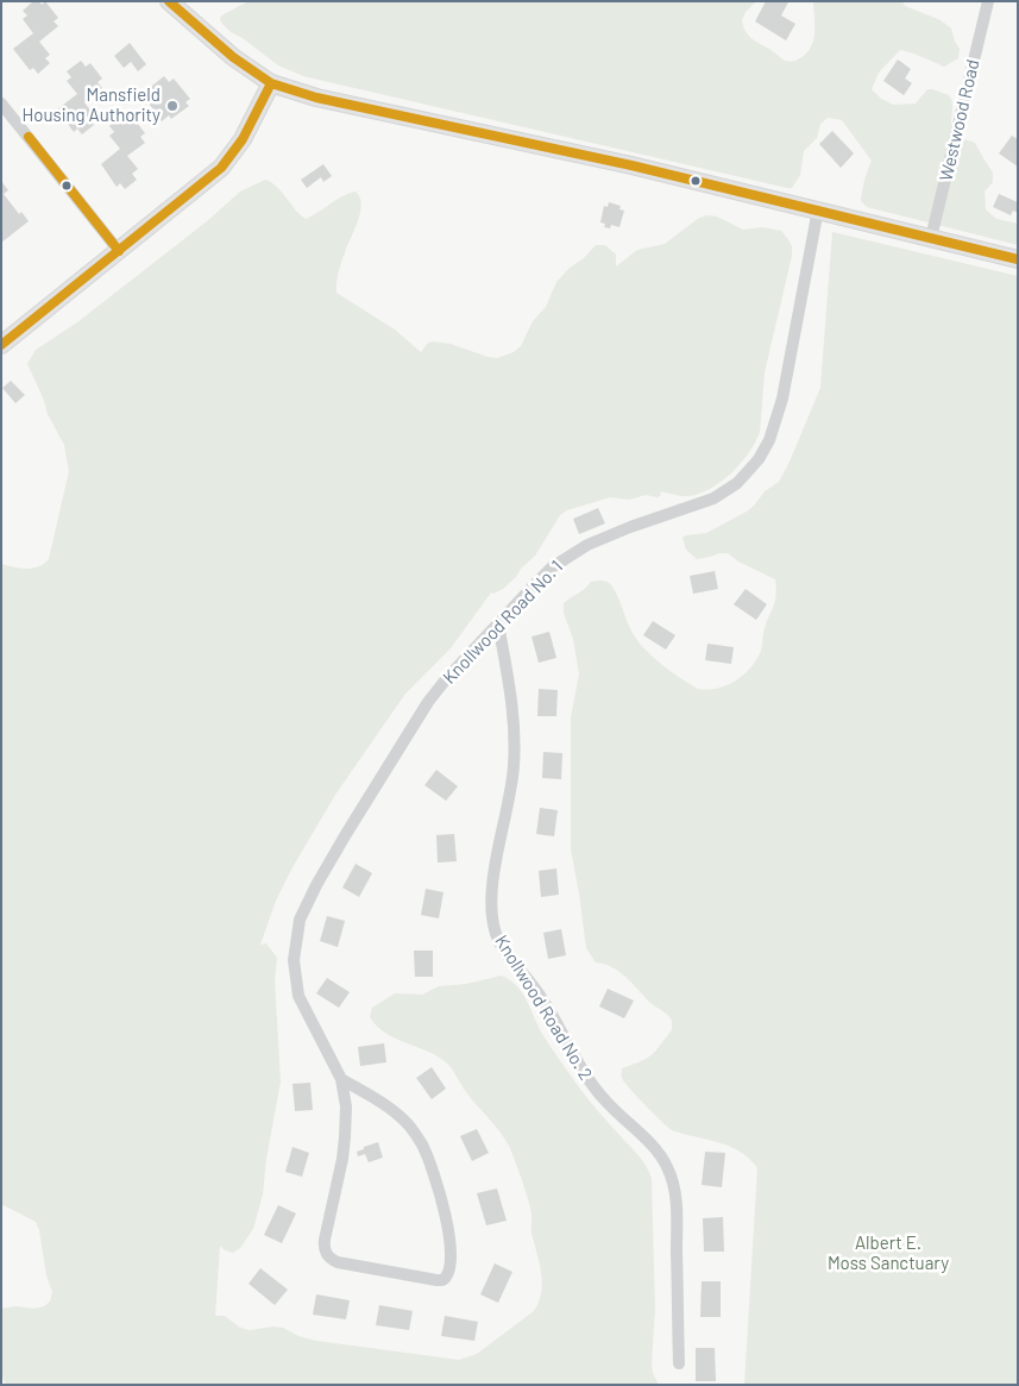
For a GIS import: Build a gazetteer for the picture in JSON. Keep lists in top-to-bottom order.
{
  "streets": {
    "street": ["Westwood Road", "Knollwood Road No. 1", "Knollwood Road No. 2"]
  },
  "crossings": [
    ["Knollwood Road No. 1", "Knollwood Road No. 2"]
  ],
  "parks": ["Albert E. Moss Sanctuary"],
  "places": ["Mansfield Housing Authority"]
}
